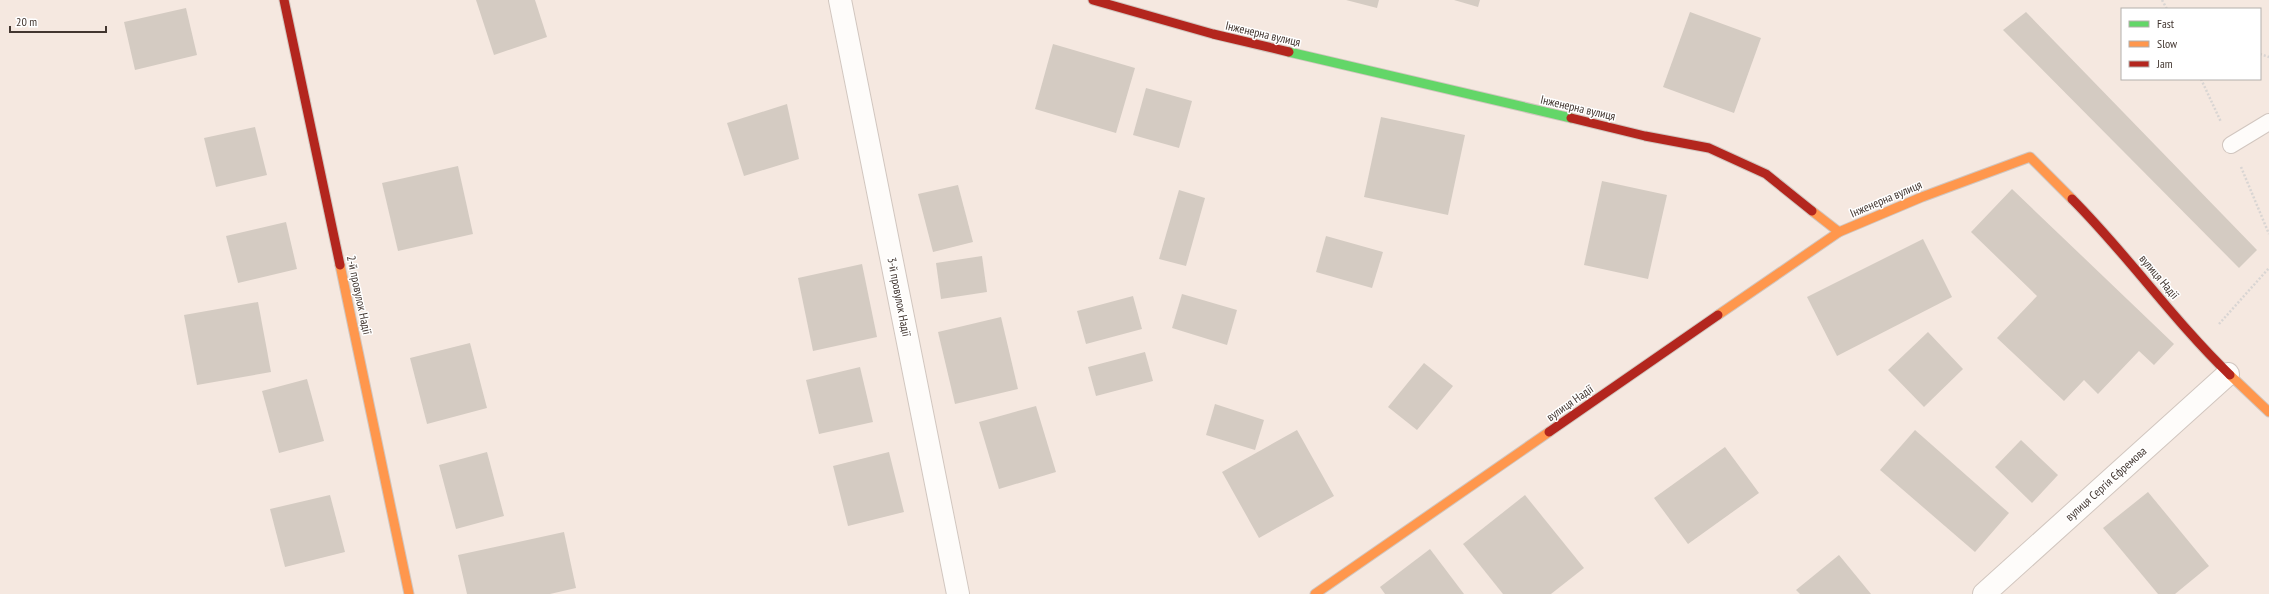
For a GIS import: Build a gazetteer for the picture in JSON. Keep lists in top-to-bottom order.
{
  "streets": {
    "street": [
      "Інженерна вулиця",
      "вулиця Надії",
      "2-й провулок Надії",
      "3-й провулок Надії",
      "вулиця Сергія Єфремова"
    ]
  },
  "crossings": [
    ["Інженерна вулиця", "вулиця Надії"],
    ["вулиця Надії", "вулиця Сергія Єфремова"]
  ],
  "legend": ["Fast", "Slow", "Jam"],
  "scale_bar": "20 m"
}
